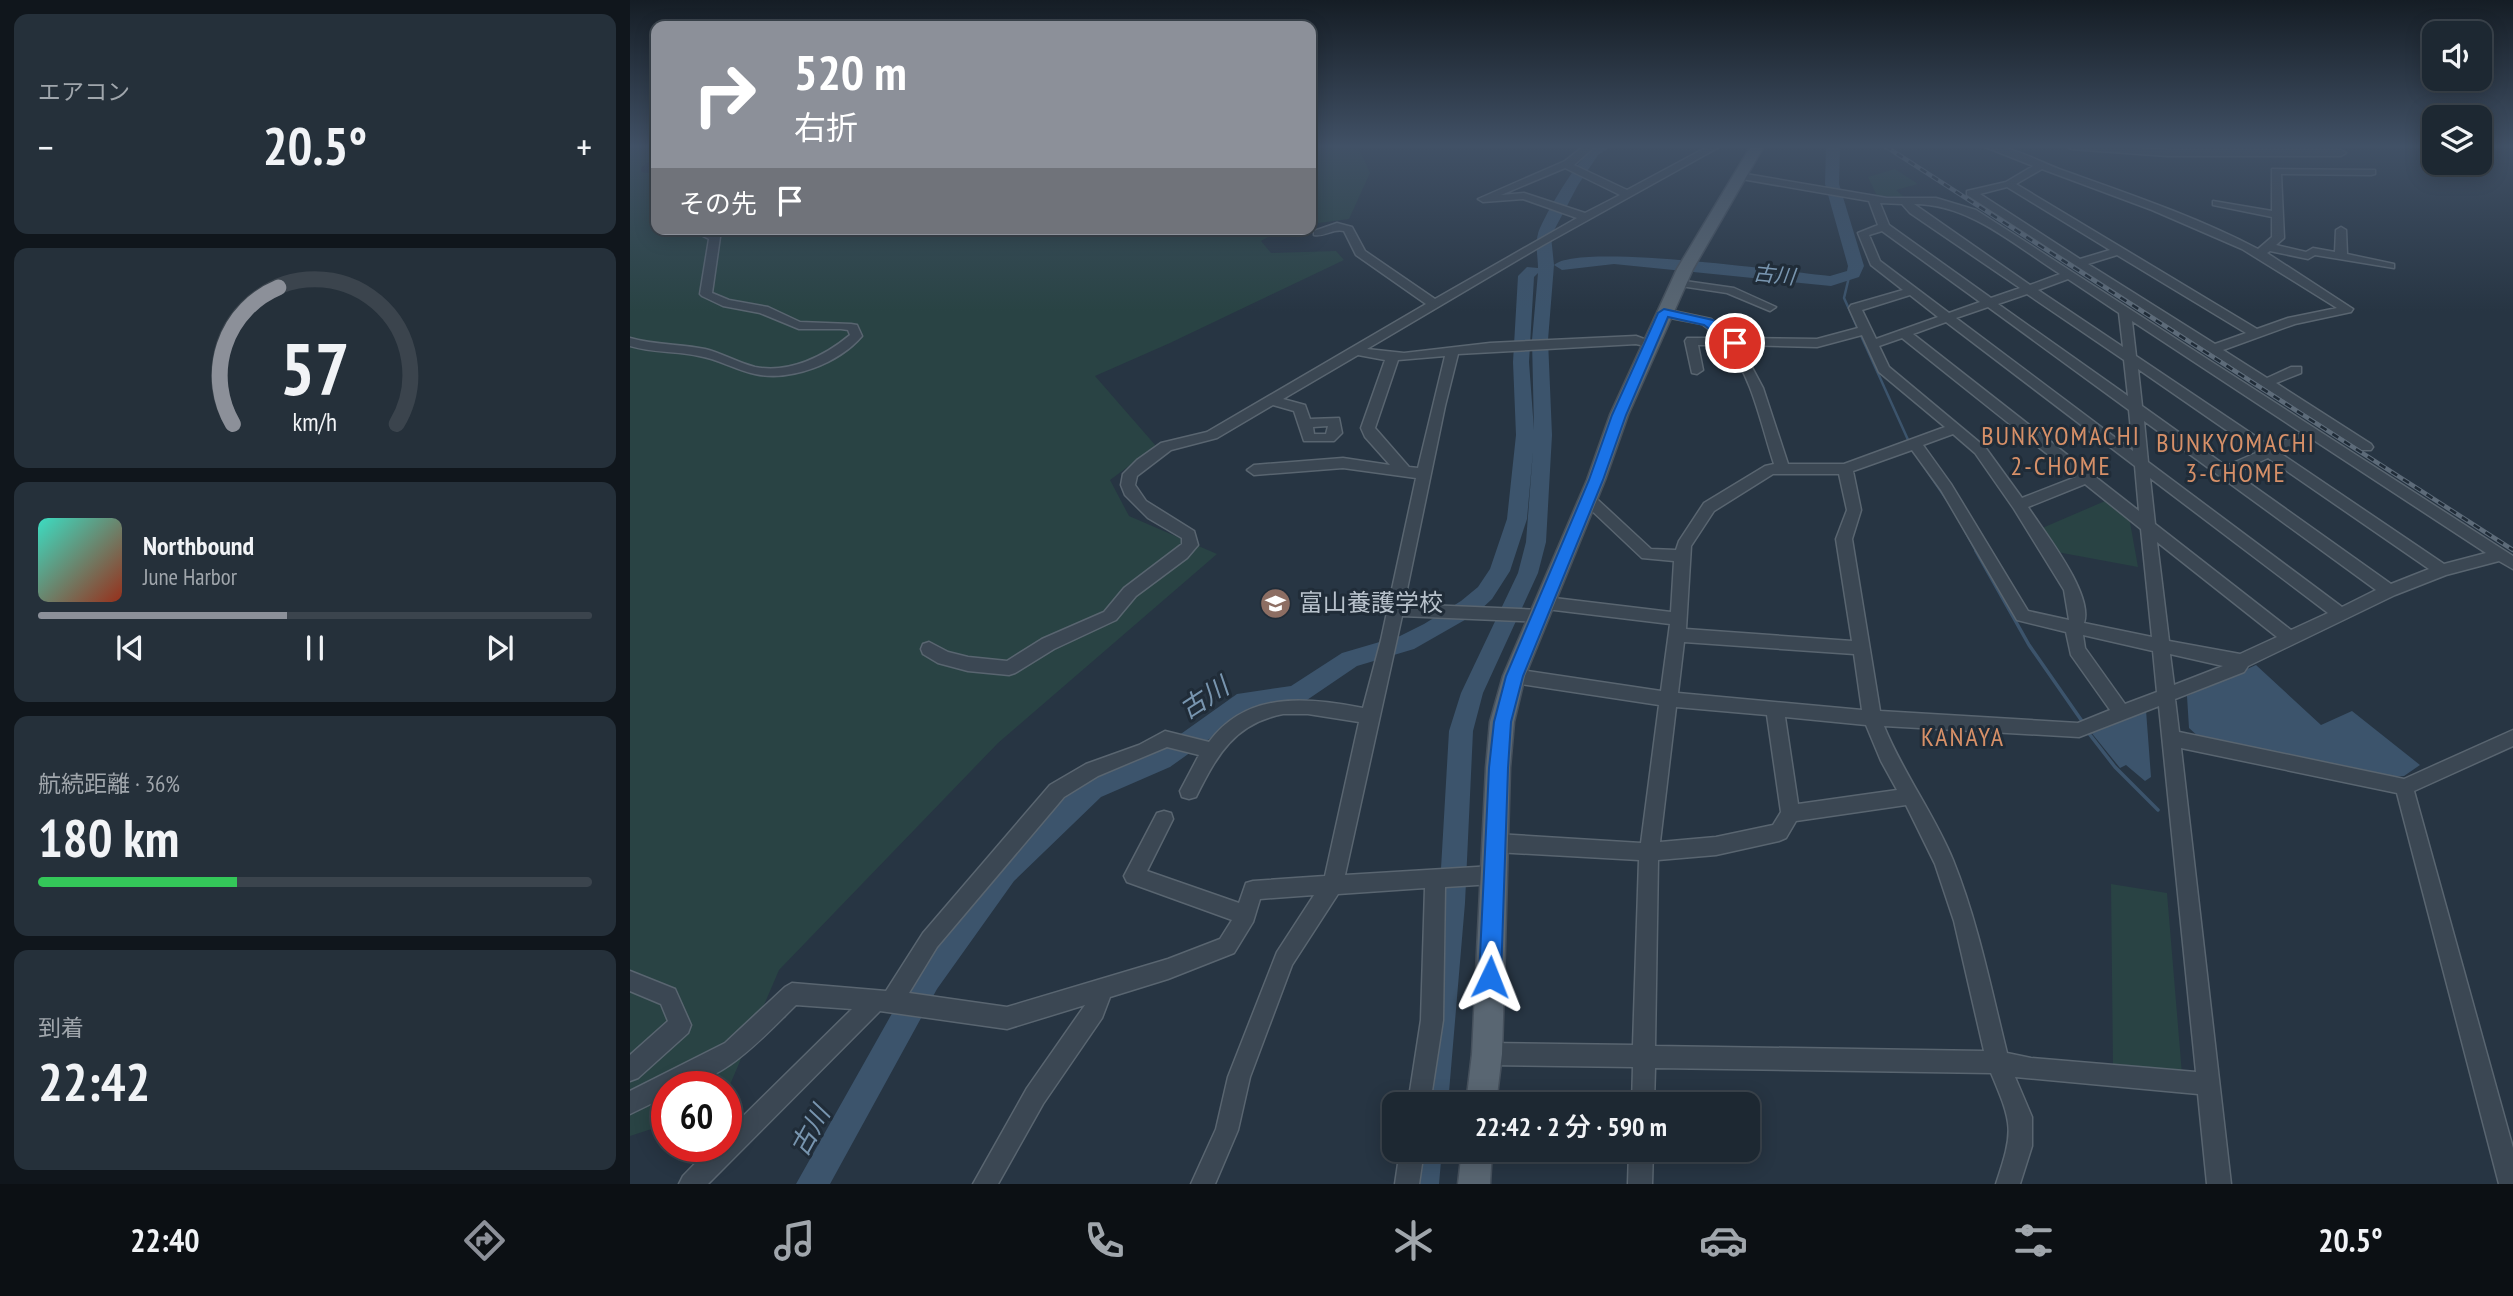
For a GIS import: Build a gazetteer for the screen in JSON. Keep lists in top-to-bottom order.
{
  "districts": ["BUNKYOMACHI 2-CHOME", "BUNKYOMACHI 3-CHOME", "KANAYA"],
  "water": ["古川"],
  "places": {
    "school or university": ["富山養護学校"]
  },
  "page": {
    "tile": [
      "エアコン",
      ["航続距離 · 36%", "180 km"],
      ["到着", "22:42"]
    ],
    "turn": ["520 m", "右折"],
    "heat": ["−", "20.5°", "+"],
    "then": "その先",
    "song": ["Northbound", "June Harbor"],
    "limit": "60",
    "trip": "22:42 · 2 分 · 590 m",
    "tabs": ["22:40", "20.5°"],
    "gauge": ["57", "km/h"]
  }
}
